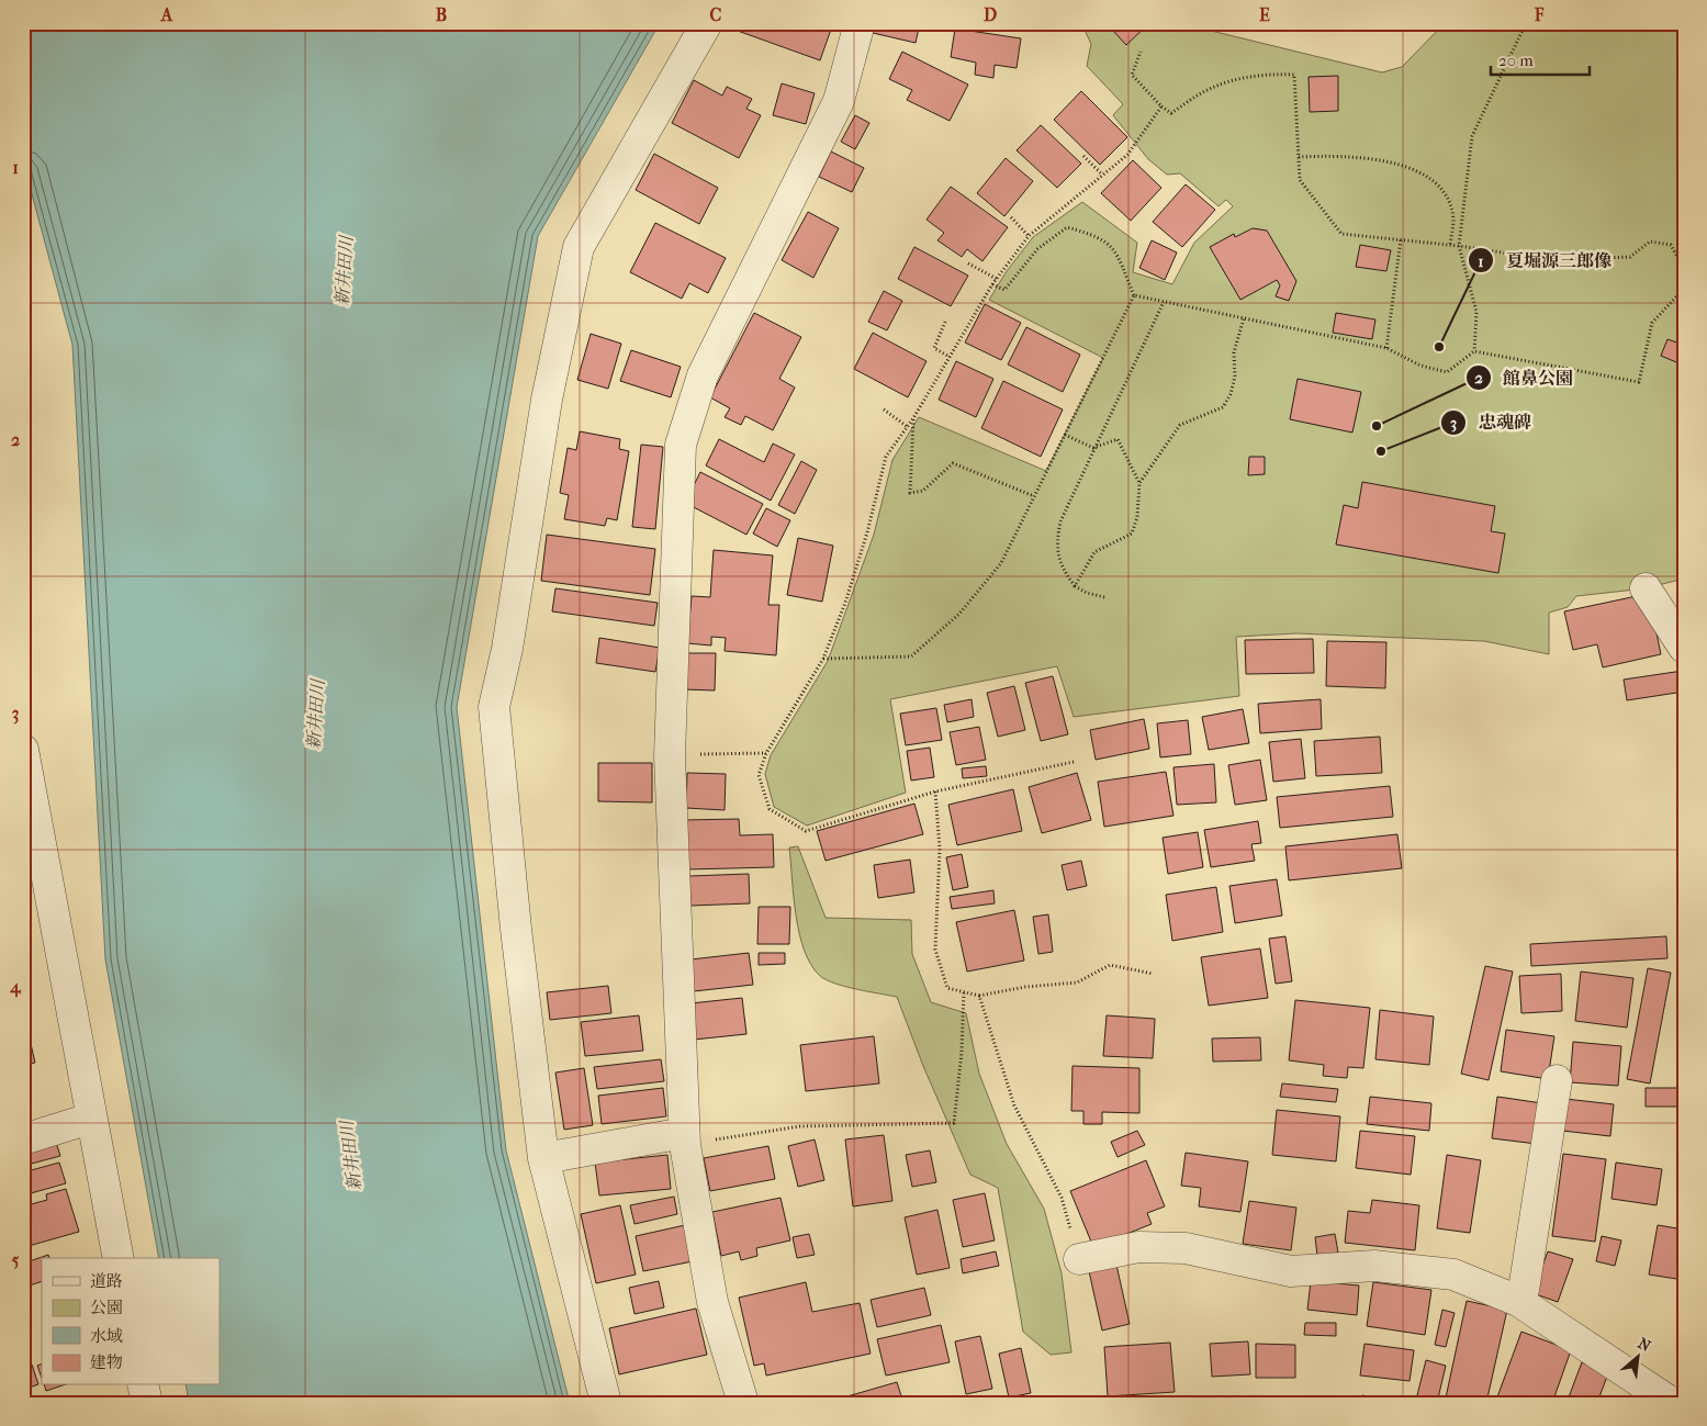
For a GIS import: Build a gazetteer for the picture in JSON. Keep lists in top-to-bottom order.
{
  "water": ["新井田川"],
  "places": ["夏堀源三郎像", "館鼻公園", "忠魂碑"],
  "legend": [
    "道路",
    "公園",
    "水域",
    "建物"
  ],
  "scale_bar": "20 m",
  "north": "top right",
  "grid": {
    "columns": [
      "A",
      "B",
      "C",
      "D",
      "E",
      "F"
    ],
    "rows": [
      "1",
      "2",
      "3",
      "4",
      "5"
    ]
  }
}
